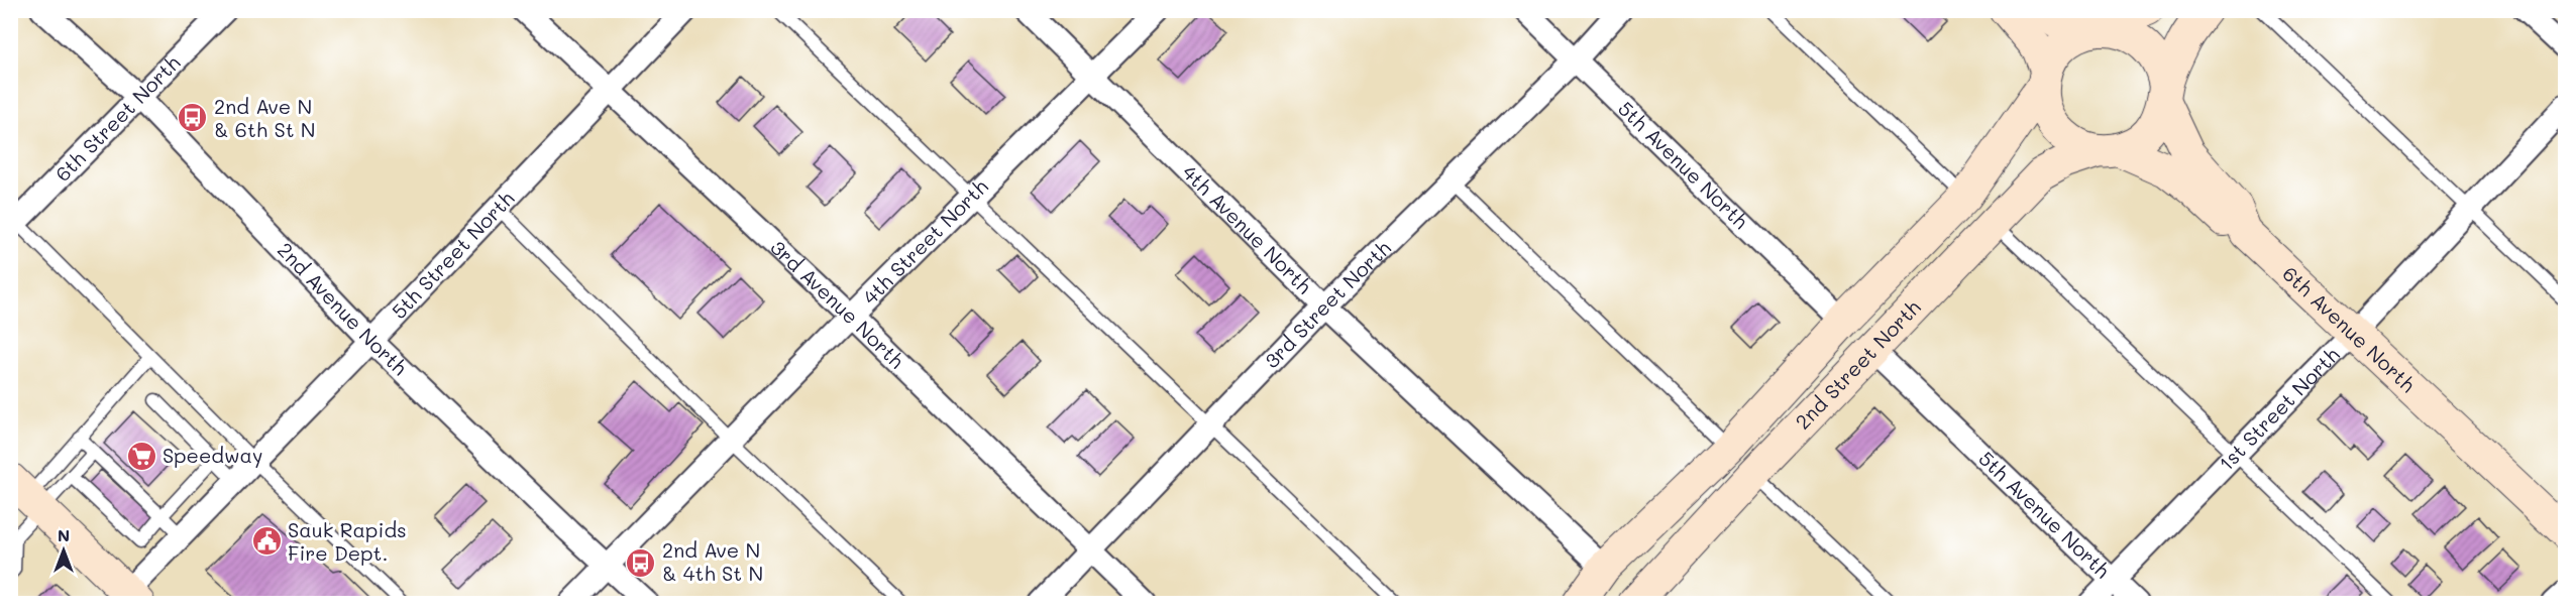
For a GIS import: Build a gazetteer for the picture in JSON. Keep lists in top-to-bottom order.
{
  "streets": {
    "main road": ["6th Avenue North", "2nd Street North"],
    "street": [
      "6th Street North",
      "5th Avenue North",
      "4th Avenue North",
      "4th Street North",
      "5th Street North",
      "3rd Avenue North",
      "3rd Street North",
      "2nd Avenue North",
      "1st Street North"
    ]
  },
  "crossings": [
    ["6th Street North", "2nd Avenue North"],
    ["5th Avenue North", "3rd Street North"],
    ["5th Avenue North", "2nd Street North"],
    ["5th Avenue North", "1st Street North"],
    ["4th Avenue North", "4th Street North"],
    ["4th Avenue North", "3rd Street North"],
    ["4th Street North", "3rd Avenue North"],
    ["4th Street North", "2nd Avenue North"],
    ["5th Street North", "3rd Avenue North"],
    ["5th Street North", "2nd Avenue North"],
    ["3rd Avenue North", "3rd Street North"],
    ["6th Avenue North", "2nd Street North"],
    ["6th Avenue North", "1st Street North"]
  ],
  "places": {
    "bus stop": ["2nd Ave N & 6th St N", "2nd Ave N & 4th St N"],
    "supermarket": ["Speedway"],
    "public building": ["Sauk Rapids Fire Dept."]
  },
  "north": "top"
}
